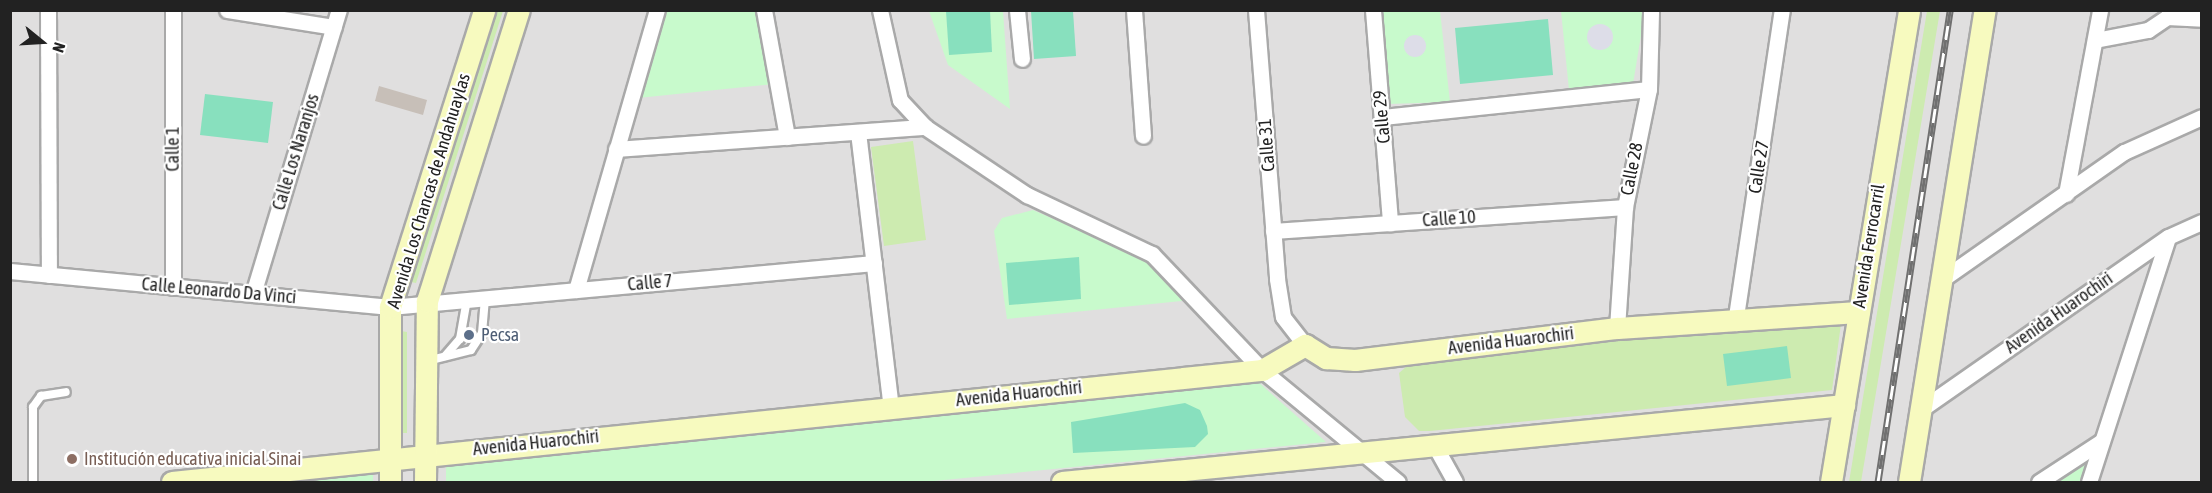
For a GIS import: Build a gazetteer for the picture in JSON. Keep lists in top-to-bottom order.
{
  "streets": {
    "street": [
      "Calle 29",
      "Calle 31",
      "Calle 1",
      "Calle Los Naranjos",
      "Calle 27",
      "Calle 28",
      "Avenida Los Chancas de Andahuaylas",
      "Calle 10",
      "Avenida Ferrocarril",
      "Calle 7",
      "Calle Leonardo Da Vinci",
      "Avenida Huarochiri"
    ]
  },
  "crossings": [
    ["Calle 29", "Calle 10"],
    ["Calle 31", "Calle 10"],
    ["Calle 31", "Avenida Huarochiri"],
    ["Calle 1", "Calle Leonardo Da Vinci"],
    ["Calle Los Naranjos", "Calle Leonardo Da Vinci"],
    ["Calle 27", "Avenida Huarochiri"],
    ["Calle 28", "Calle 10"],
    ["Calle 28", "Avenida Huarochiri"],
    ["Avenida Los Chancas de Andahuaylas", "Calle 7"],
    ["Avenida Los Chancas de Andahuaylas", "Calle Leonardo Da Vinci"],
    ["Avenida Los Chancas de Andahuaylas", "Avenida Huarochiri"],
    ["Avenida Ferrocarril", "Avenida Huarochiri"],
    ["Calle 7", "Calle Leonardo Da Vinci"]
  ],
  "places": ["Pecsa", "Institución educativa inicial Sinai"],
  "north": "right"
}
